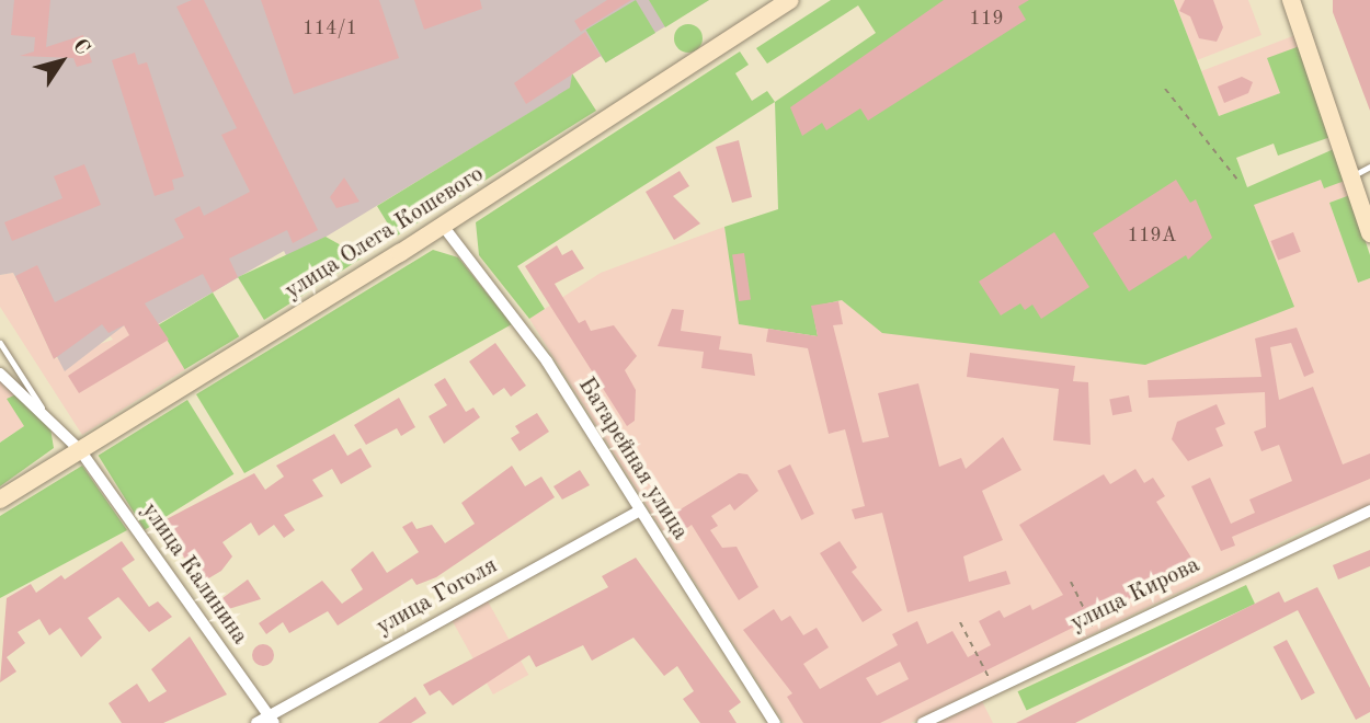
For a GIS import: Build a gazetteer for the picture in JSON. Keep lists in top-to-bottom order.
{
  "streets": {
    "street": [
      "улица Олега Кошевого",
      "Батарейная улица",
      "улица Калинина",
      "улица Кирова",
      "улица Гоголя"
    ]
  },
  "crossings": [
    ["улица Олега Кошевого", "Батарейная улица"],
    ["улица Олега Кошевого", "улица Калинина"],
    ["Батарейная улица", "улица Гоголя"],
    ["улица Калинина", "улица Гоголя"]
  ],
  "house_numbers": ["119", "114/1", "119А"],
  "north": "top right"
}
